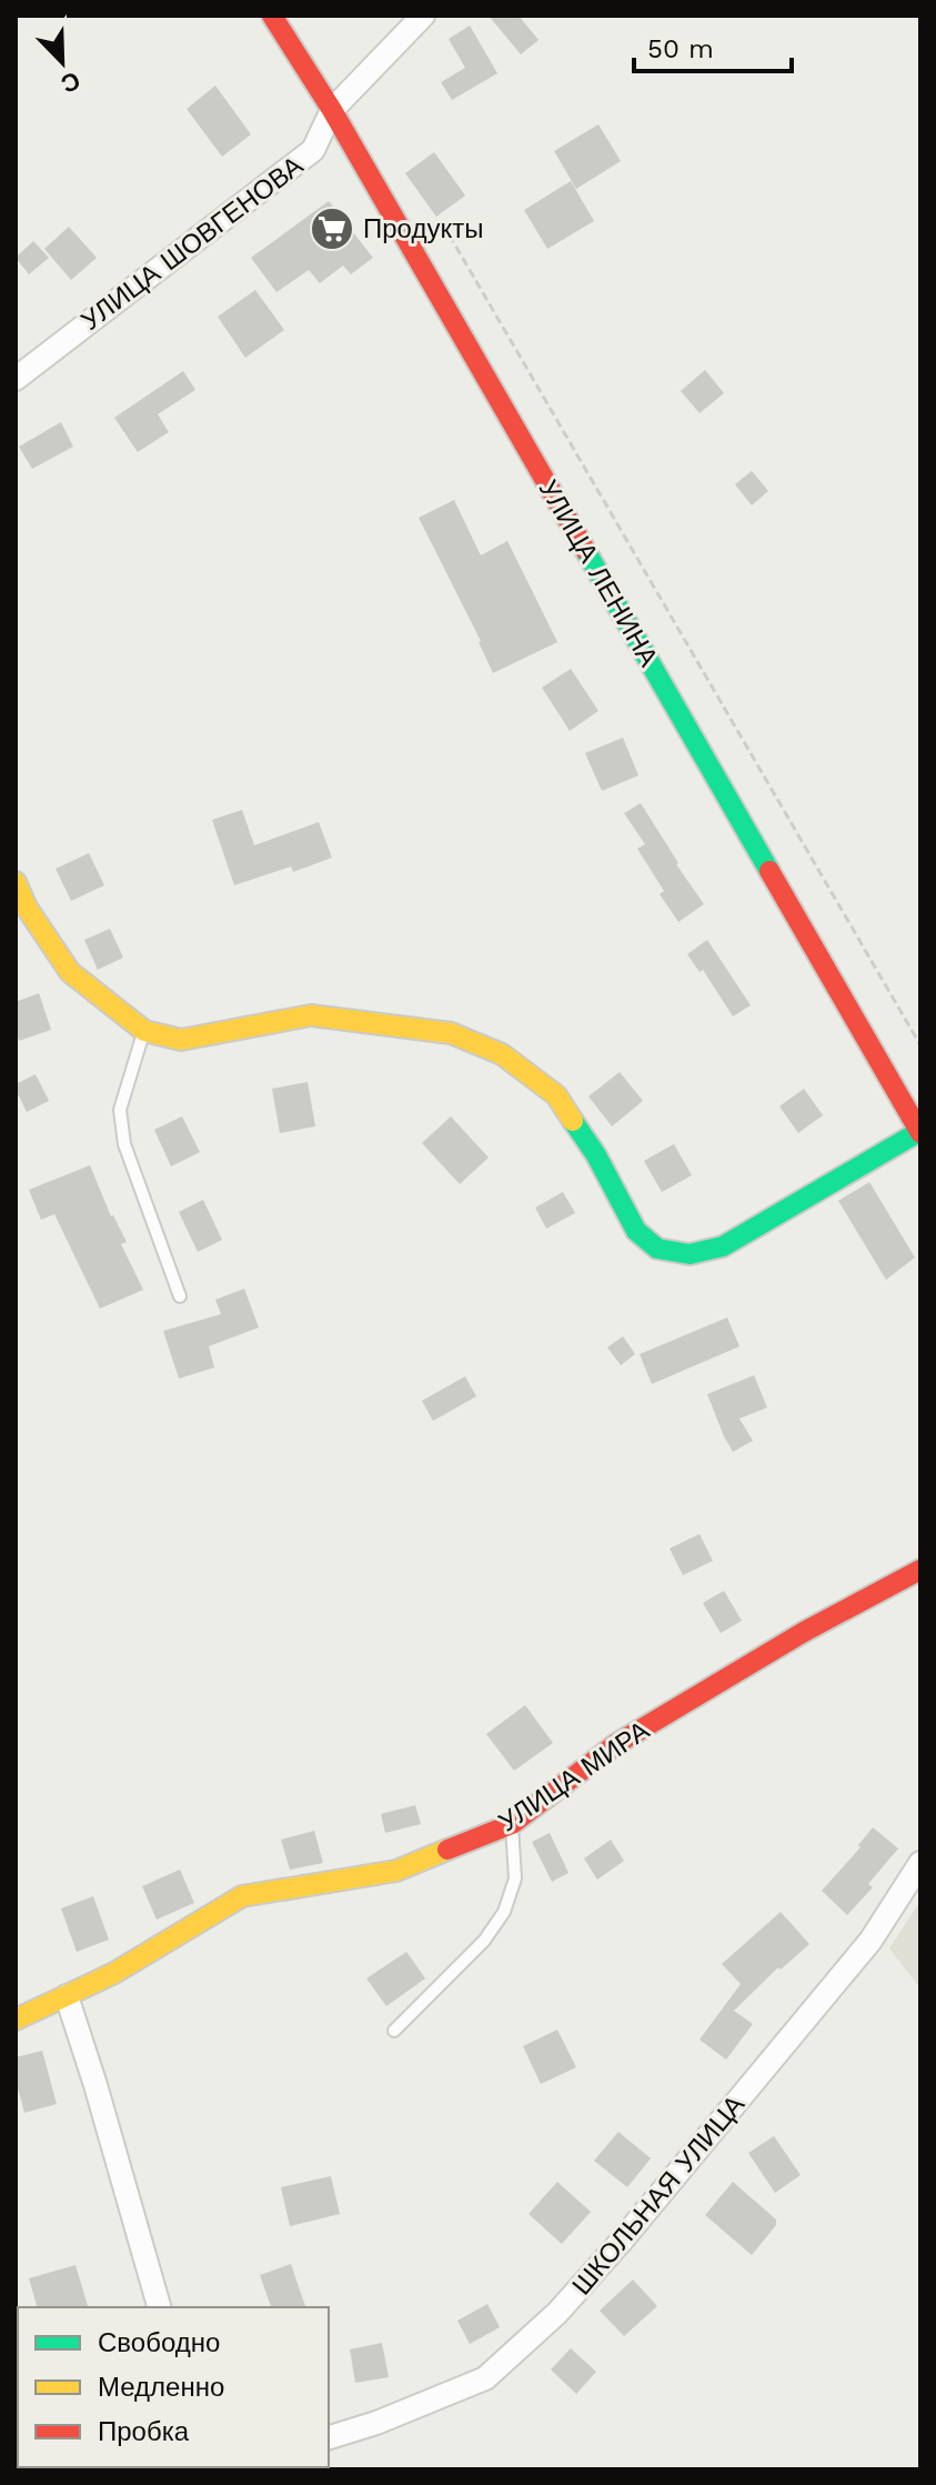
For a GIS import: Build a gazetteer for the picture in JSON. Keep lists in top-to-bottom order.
{
  "streets": {
    "street": [
      "УЛИЦА ШОВГЕНОВА",
      "УЛИЦА ЛЕНИНА",
      "УЛИЦА МИРА",
      "ШКОЛЬНАЯ УЛИЦА"
    ]
  },
  "crossings": [
    ["УЛИЦА ШОВГЕНОВА", "УЛИЦА ЛЕНИНА"]
  ],
  "places": {
    "supermarket": ["Продукты"]
  },
  "legend": ["Свободно", "Медленно", "Пробка"],
  "scale_bar": "50 m",
  "north": "bottom right"
}
